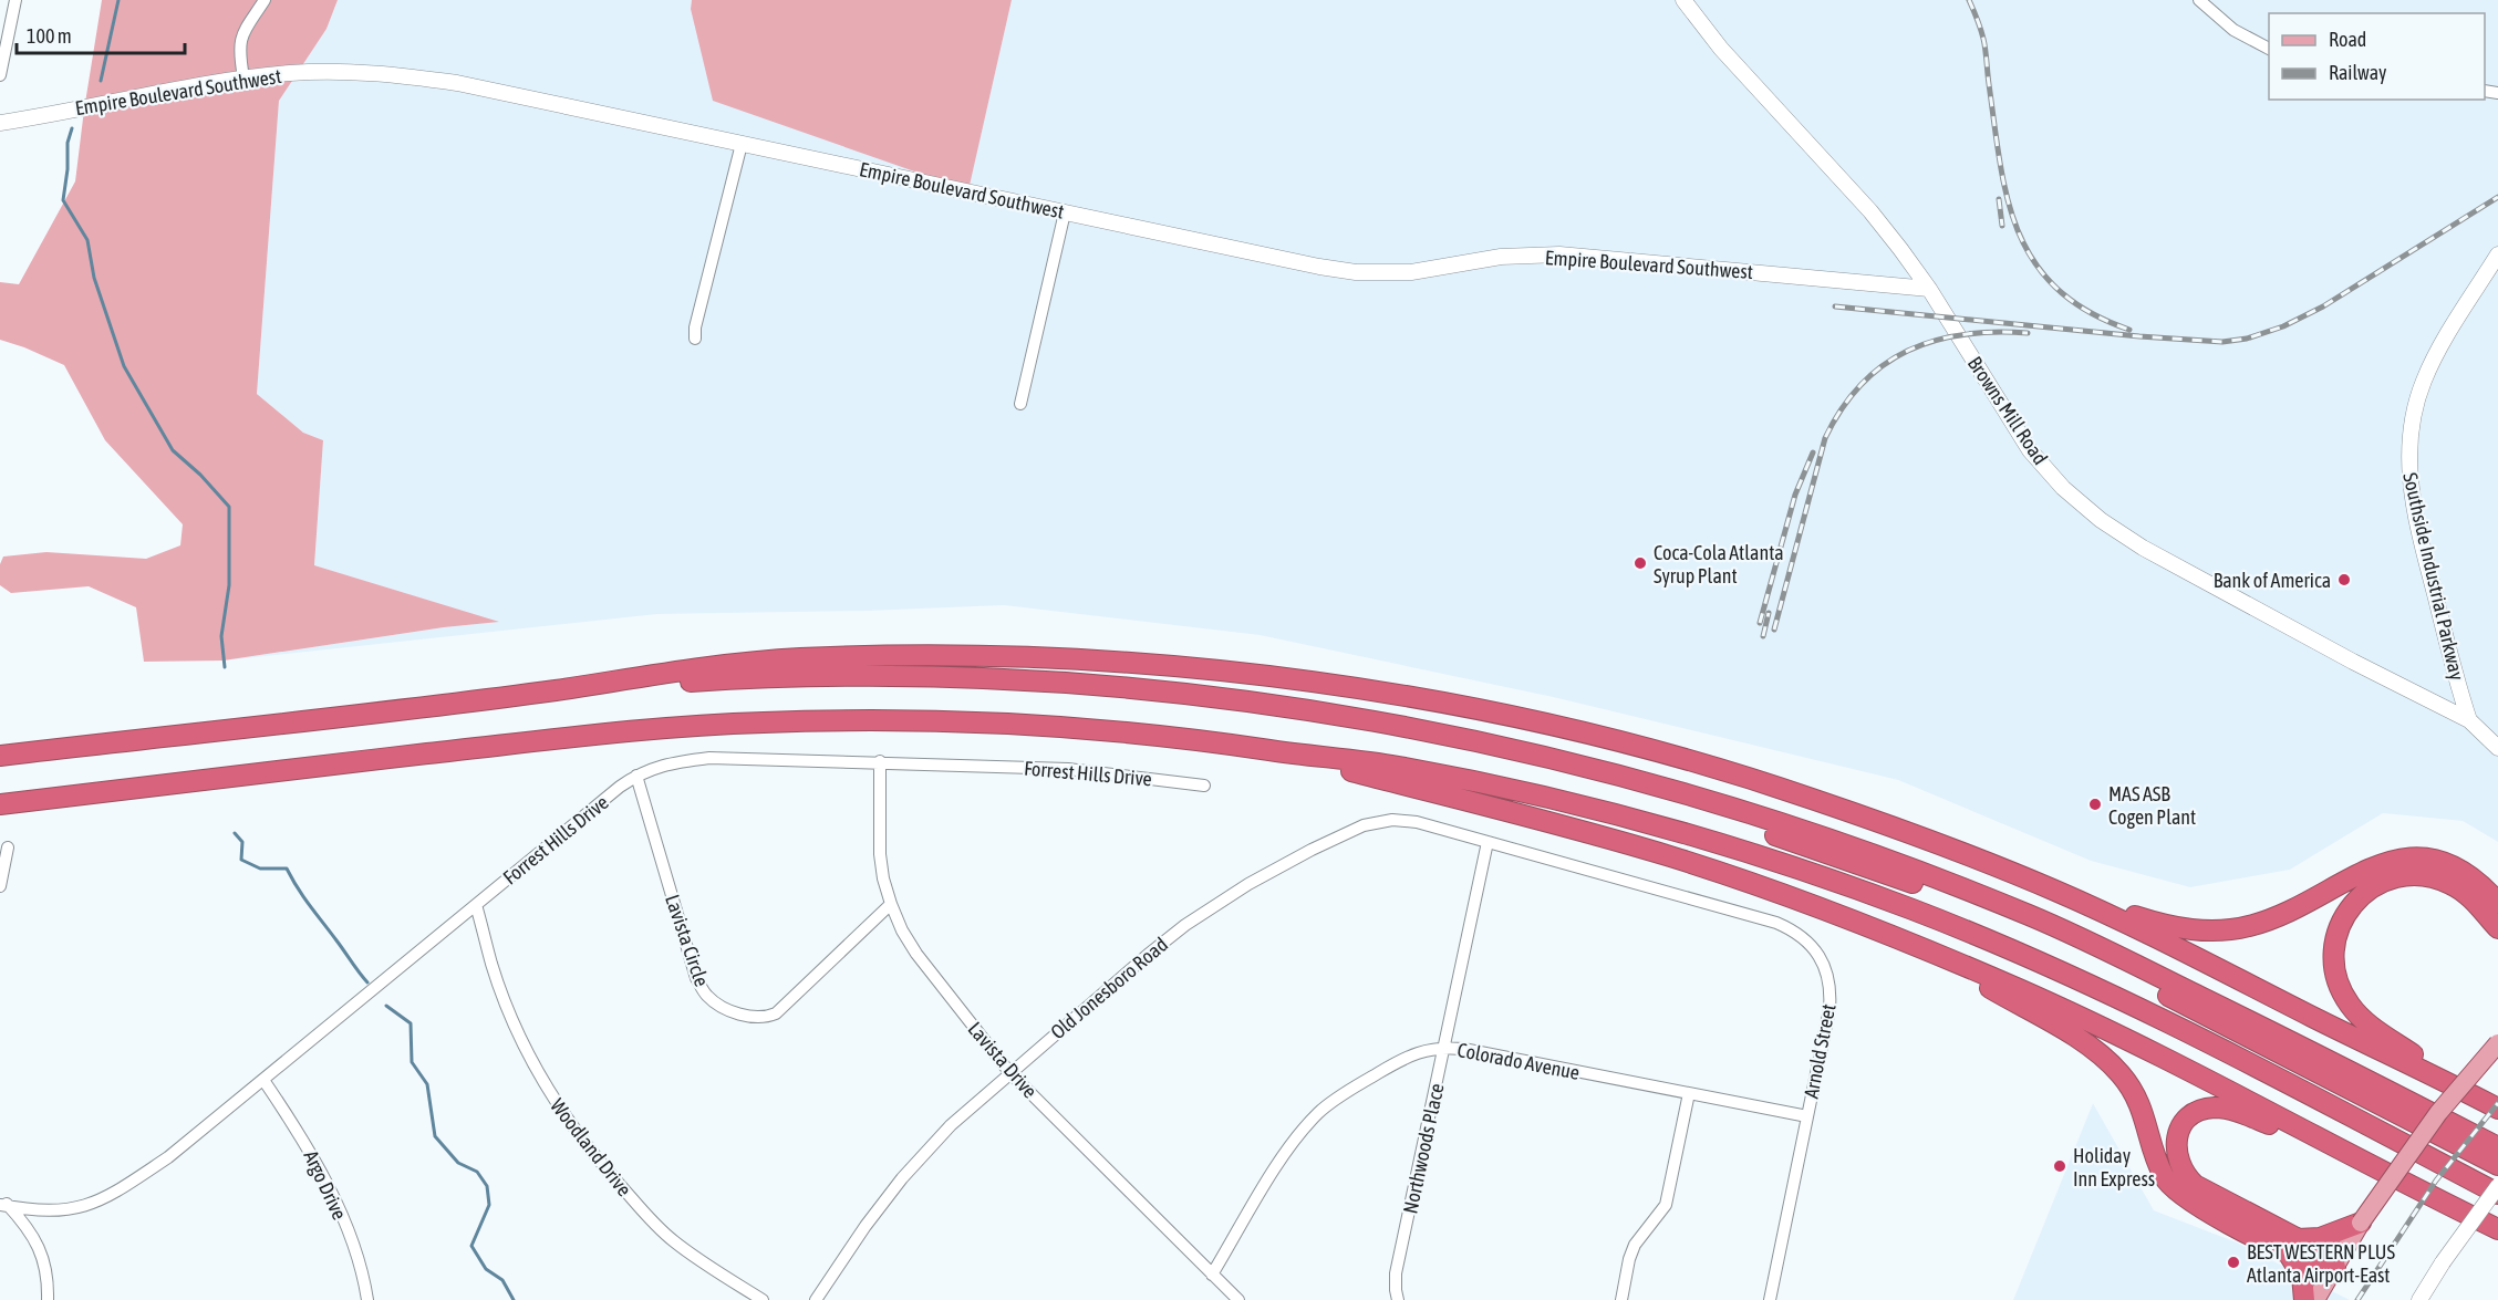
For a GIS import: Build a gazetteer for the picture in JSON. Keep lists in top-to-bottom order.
{
  "streets": {
    "street": [
      "Empire Boulevard Southwest",
      "Browns Mill Road",
      "Southside Industrial Parkway",
      "Forrest Hills Drive",
      "Lavista Circle",
      "Old Jonesboro Road",
      "Arnold Street",
      "Lavista Drive",
      "Colorado Avenue",
      "Woodland Drive",
      "Northwoods Place",
      "Argo Drive"
    ]
  },
  "crossings": [
    ["Empire Boulevard Southwest", "Browns Mill Road"],
    ["Browns Mill Road", "Southside Industrial Parkway"],
    ["Forrest Hills Drive", "Lavista Circle"],
    ["Forrest Hills Drive", "Lavista Drive"],
    ["Forrest Hills Drive", "Woodland Drive"],
    ["Forrest Hills Drive", "Argo Drive"],
    ["Lavista Circle", "Lavista Drive"],
    ["Old Jonesboro Road", "Arnold Street"],
    ["Old Jonesboro Road", "Lavista Drive"],
    ["Old Jonesboro Road", "Northwoods Place"],
    ["Arnold Street", "Colorado Avenue"],
    ["Arnold Street", "Northwoods Place"],
    ["Lavista Drive", "Colorado Avenue"],
    ["Colorado Avenue", "Northwoods Place"]
  ],
  "places": [
    "Coca-Cola Atlanta Syrup Plant",
    "Bank of America",
    "MAS ASB Cogen Plant",
    "Holiday Inn Express",
    "BEST WESTERN PLUS Atlanta Airport-East"
  ],
  "legend": ["Road", "Railway"],
  "scale_bar": "100 m"
}
